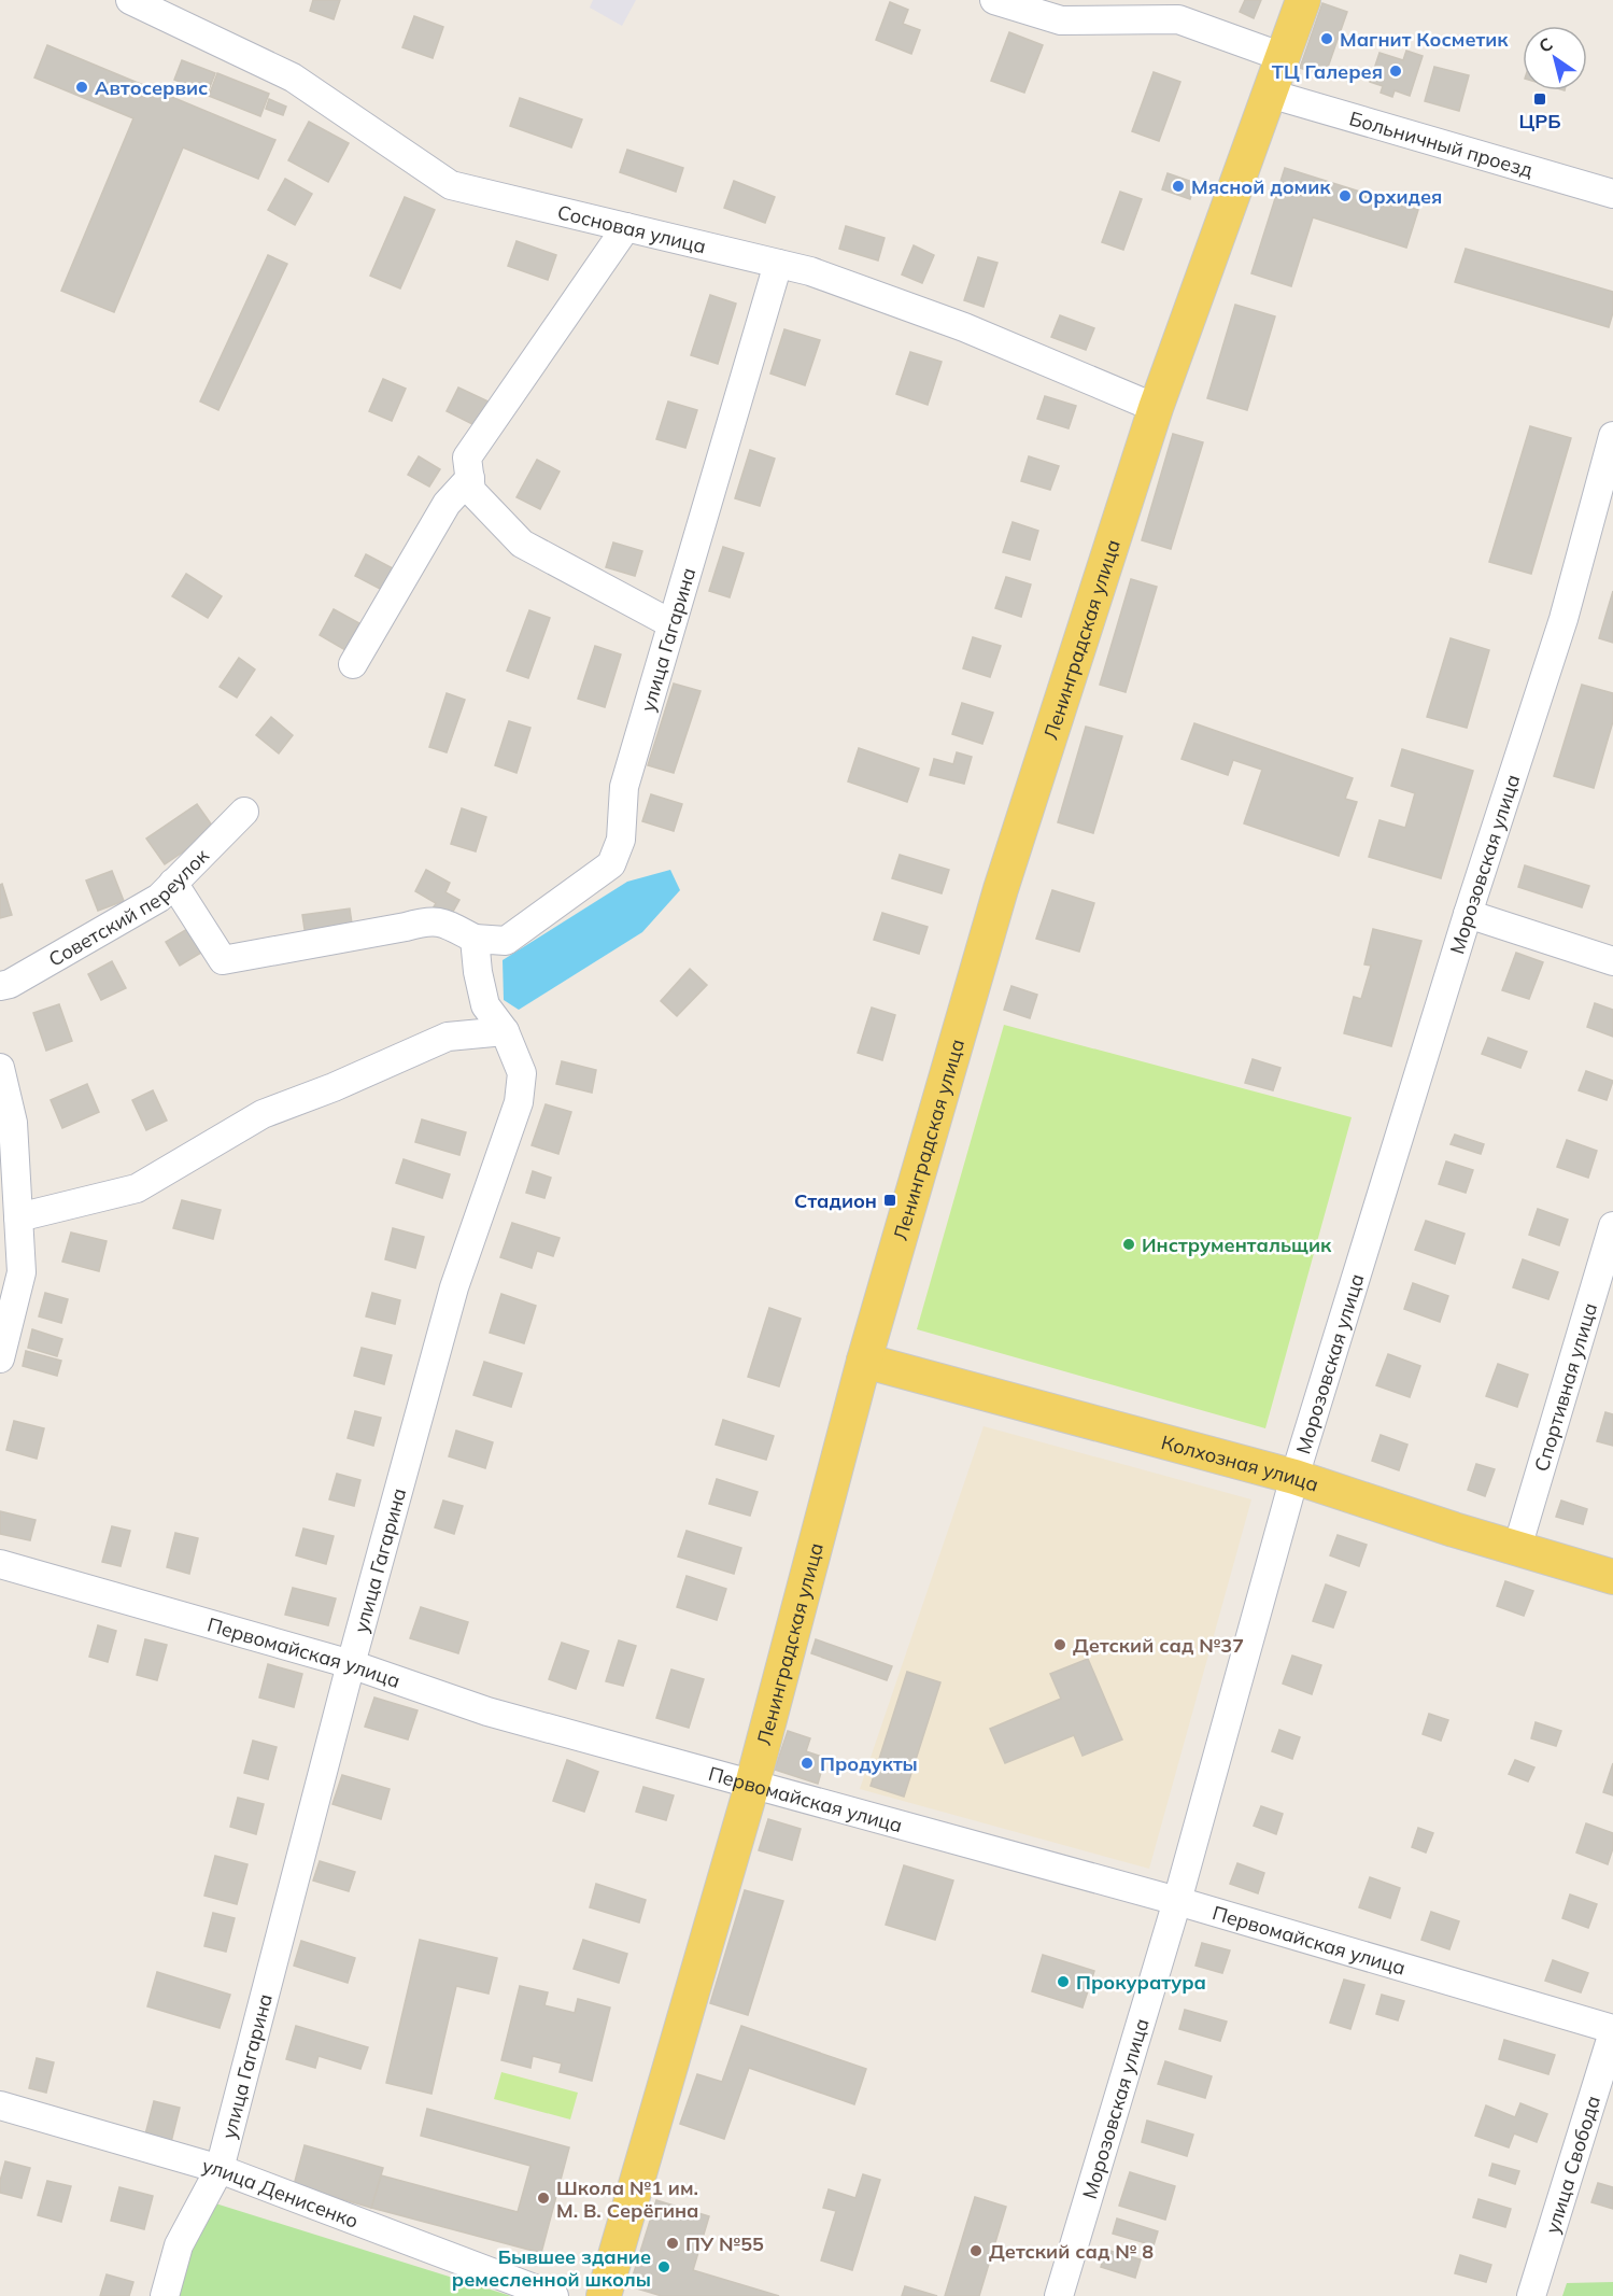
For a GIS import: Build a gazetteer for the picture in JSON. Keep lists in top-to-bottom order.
{
  "streets": {
    "main road": ["Ленинградская улица", "Колхозная улица"],
    "street": [
      "Больничный проезд",
      "Сосновая улица",
      "улица Гагарина",
      "Морозовская улица",
      "Советский переулок",
      "Спортивная улица",
      "Первомайская улица",
      "улица Свобода",
      "улица Денисенко"
    ]
  },
  "crossings": [
    ["Больничный проезд", "Ленинградская улица"],
    ["Сосновая улица", "улица Гагарина"],
    ["Сосновая улица", "Ленинградская улица"],
    ["улица Гагарина", "Советский переулок"],
    ["улица Гагарина", "Первомайская улица"],
    ["улица Гагарина", "улица Денисенко"],
    ["Ленинградская улица", "Колхозная улица"],
    ["Ленинградская улица", "Первомайская улица"],
    ["Морозовская улица", "Колхозная улица"],
    ["Морозовская улица", "Первомайская улица"],
    ["Спортивная улица", "Колхозная улица"],
    ["Первомайская улица", "улица Свобода"]
  ],
  "places": {
    "other": [
      "Магнит Косметик",
      "ТЦ Галерея",
      "Автосервис",
      "Мясной домик",
      "Орхидея",
      "Инструментальщик",
      "Детский сад №37",
      "Продукты",
      "Прокуратура",
      "Школа №1 им. М. В. Серёгина",
      "ПУ №55",
      "Детский сад № 8",
      "Бывшее здание ремесленной школы"
    ],
    "transit": ["ЦРБ", "Стадион"]
  },
  "north": "top left"
}
